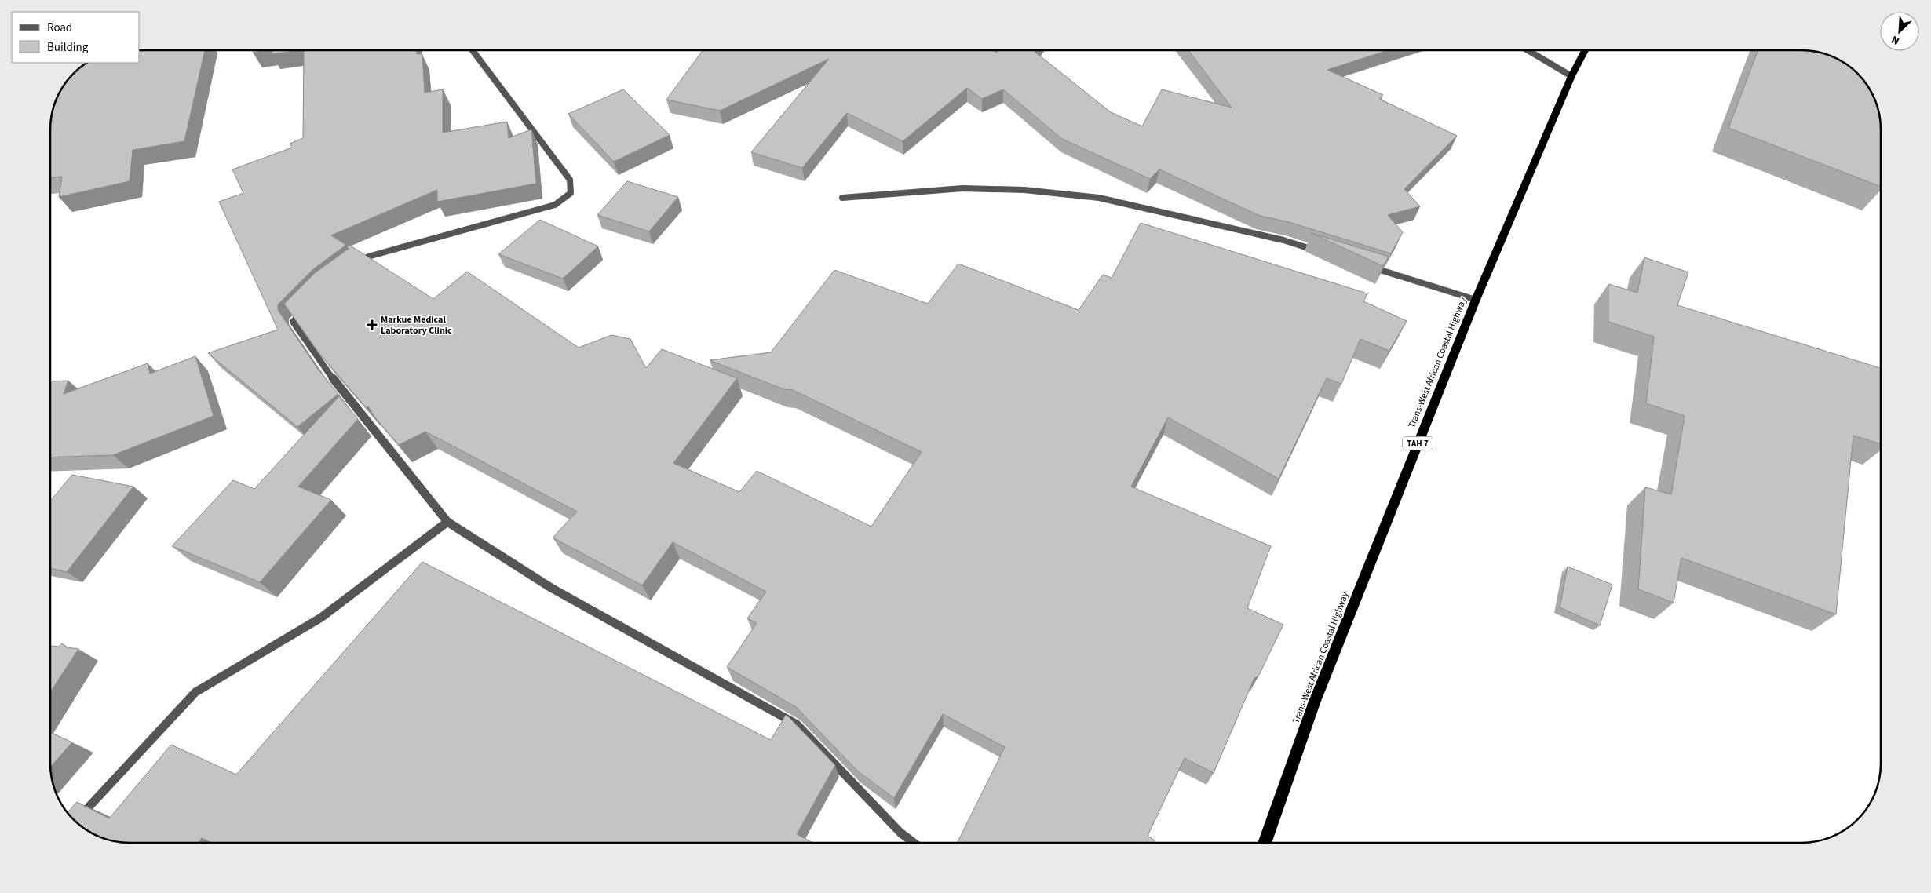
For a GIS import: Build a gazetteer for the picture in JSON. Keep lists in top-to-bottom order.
{
  "streets": {
    "highway": ["Trans-West African Coastal Highway", "TAH 7"]
  },
  "places": {
    "health": ["Markue Medical Laboratory Clinic"]
  },
  "legend": ["Road", "Building"],
  "north": "bottom left"
}
